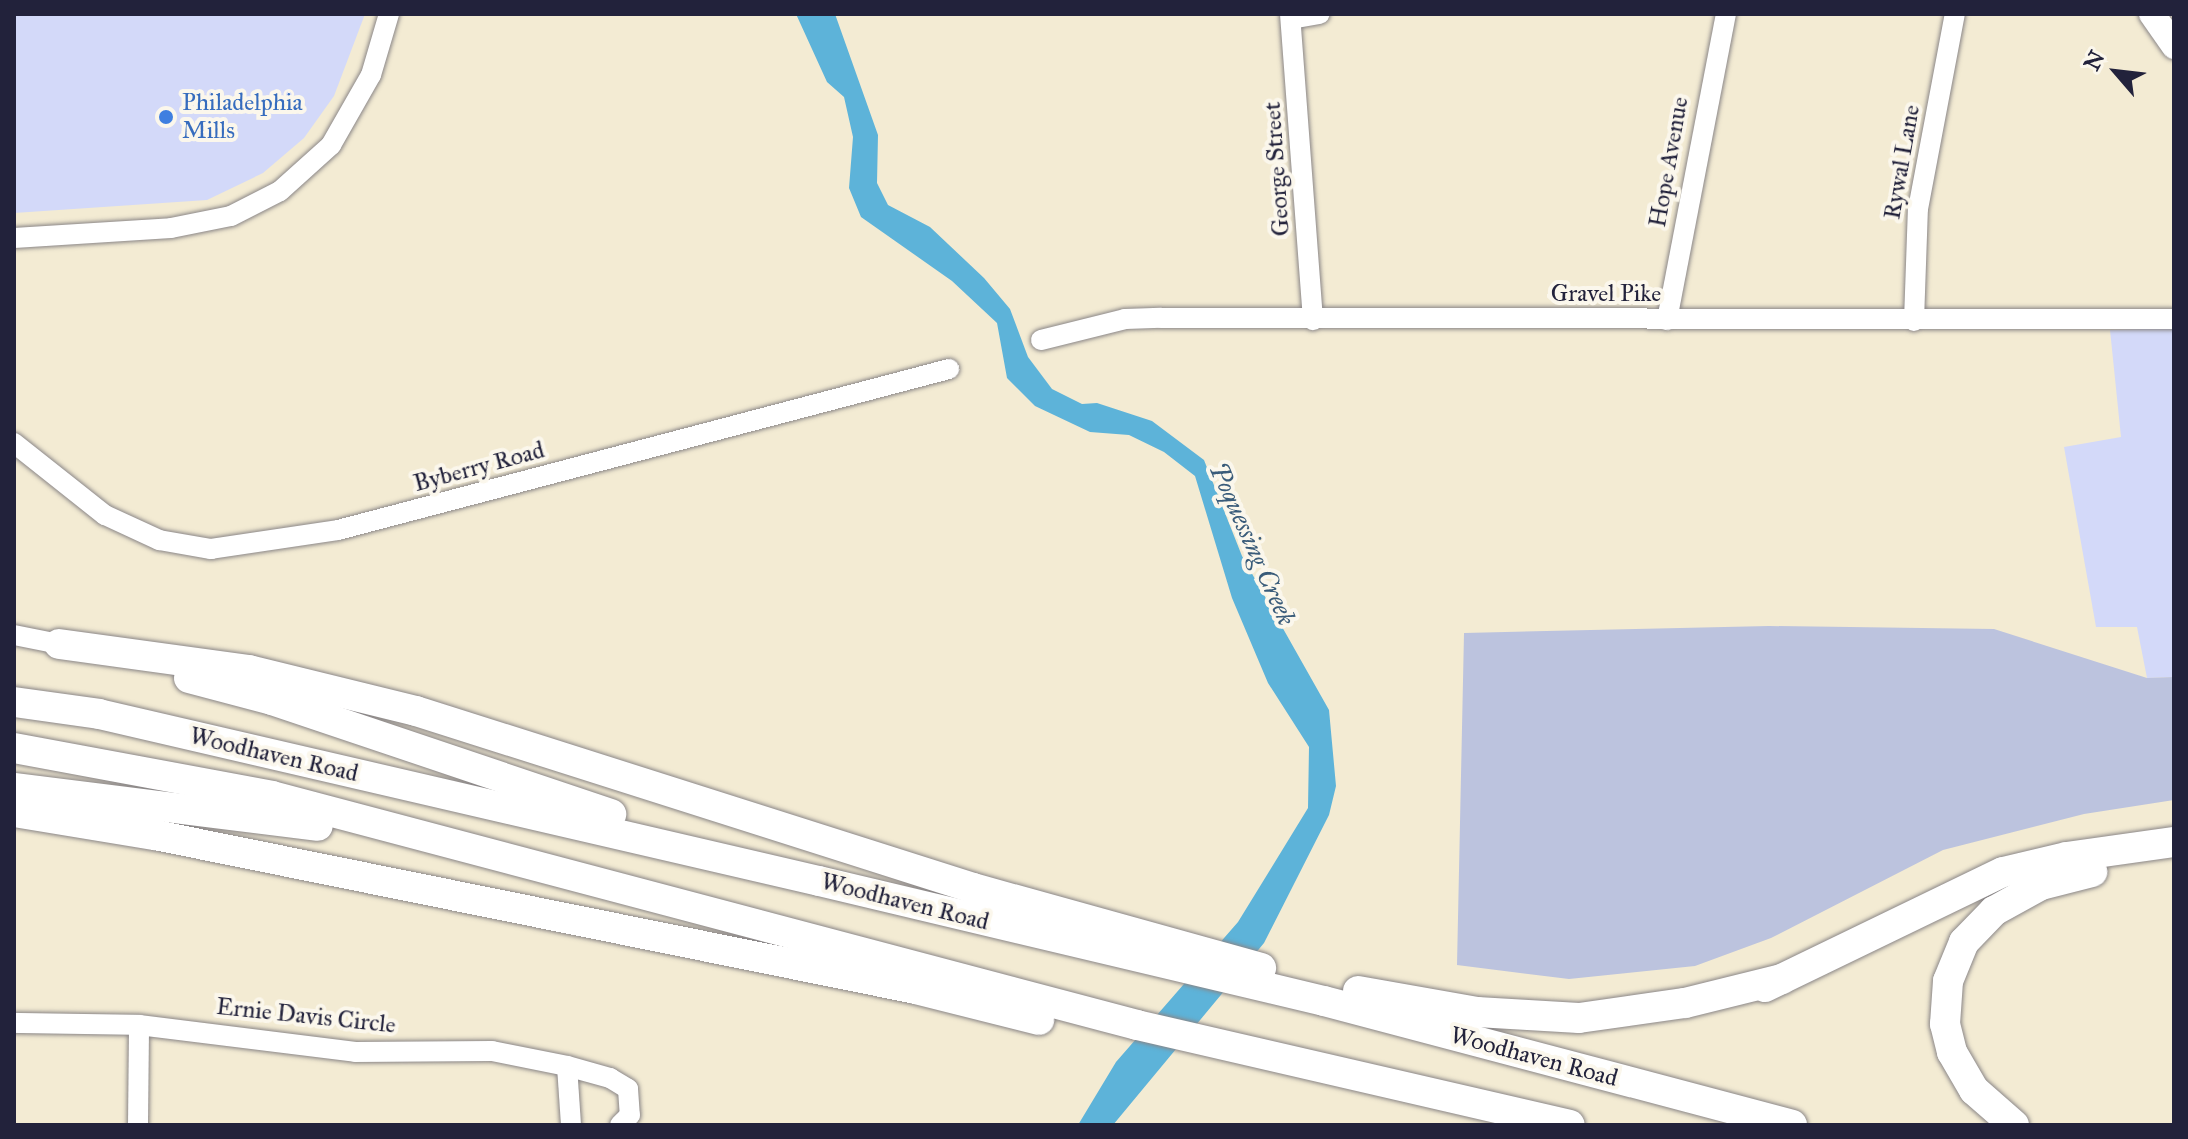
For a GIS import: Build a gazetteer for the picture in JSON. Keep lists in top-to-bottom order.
{
  "streets": {
    "highway": ["Woodhaven Road"],
    "street": [
      "Hope Avenue",
      "Rywal Lane",
      "George Street",
      "Gravel Pike",
      "Byberry Road",
      "Ernie Davis Circle"
    ]
  },
  "crossings": [
    ["Hope Avenue", "Gravel Pike"],
    ["Rywal Lane", "Gravel Pike"],
    ["George Street", "Gravel Pike"]
  ],
  "water": ["Poquessing Creek"],
  "places": ["Philadelphia Mills"],
  "north": "top left"
}
